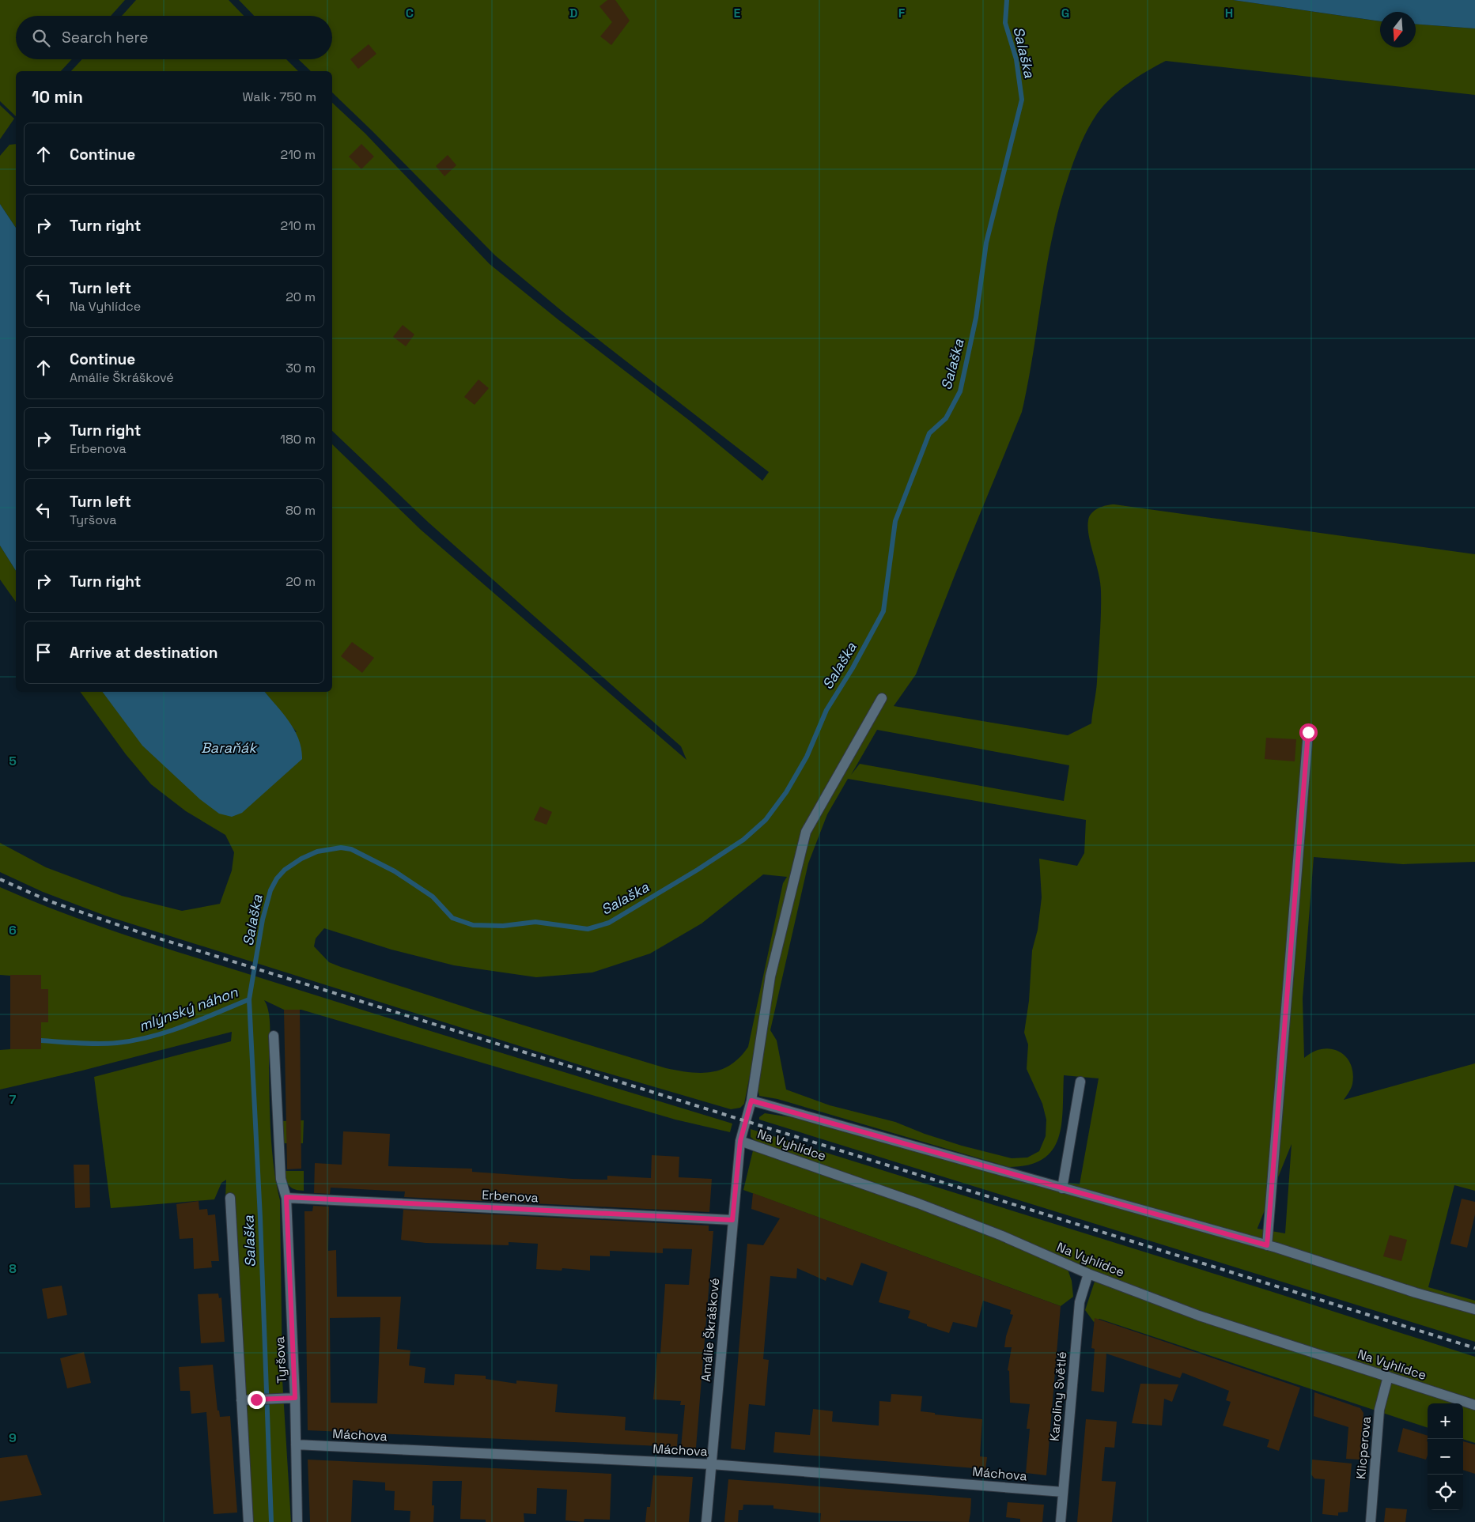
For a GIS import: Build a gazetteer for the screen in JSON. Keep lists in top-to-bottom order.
{
  "streets": {
    "street": [
      "Na Vyhlídce",
      "Erbenova",
      "Amálie Škráškové",
      "Tyršova",
      "Karoliny Světlé",
      "Máchova",
      "Klicperova"
    ]
  },
  "crossings": [
    ["Na Vyhlídce", "Amálie Škráškové"],
    ["Na Vyhlídce", "Karoliny Světlé"],
    ["Na Vyhlídce", "Klicperova"],
    ["Erbenova", "Amálie Škráškové"],
    ["Erbenova", "Tyršova"],
    ["Amálie Škráškové", "Máchova"],
    ["Tyršova", "Máchova"],
    ["Karoliny Světlé", "Máchova"]
  ],
  "water": ["Salaška", "Baraňák", "mlýnský náhon"],
  "north": "bottom",
  "page": {
    "search": "Search here",
    "heading": ["10 min", "Walk · 750 m"],
    "list": [
      ["Continue", "210 m"],
      ["Turn right", "210 m"],
      ["Turn left", "Na Vyhlídce", "20 m"],
      ["Continue", "Amálie Škráškové", "30 m"],
      ["Turn right", "Erbenova", "180 m"],
      ["Turn left", "Tyršova", "80 m"],
      ["Turn right", "20 m"],
      "Arrive at destination"
    ],
    "map_buttons": ["+", "−"]
  },
  "grid": {
    "columns": [
      "C",
      "D",
      "E",
      "F",
      "G",
      "H"
    ],
    "rows": [
      "5",
      "6",
      "7",
      "8",
      "9"
    ]
  }
}
